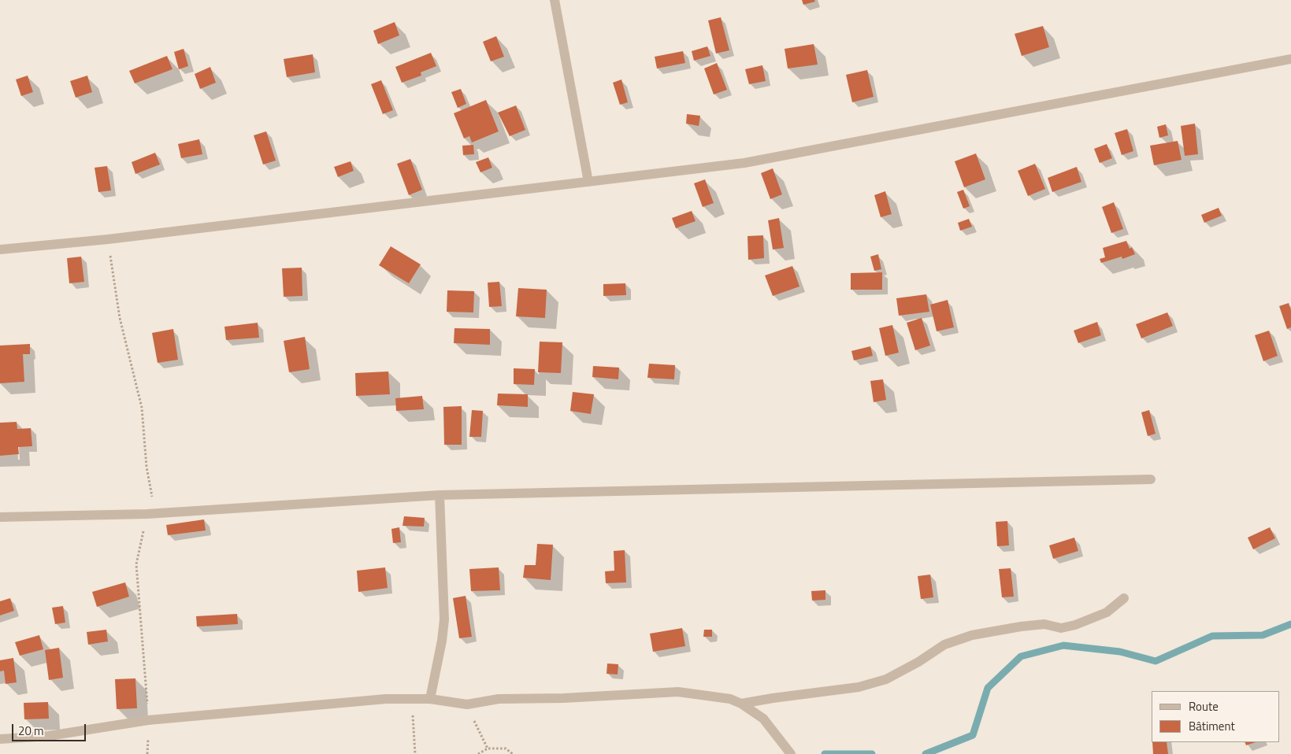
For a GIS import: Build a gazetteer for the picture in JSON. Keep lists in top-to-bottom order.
{
  "legend": ["Route", "Bâtiment"],
  "scale_bar": "20 m"
}
